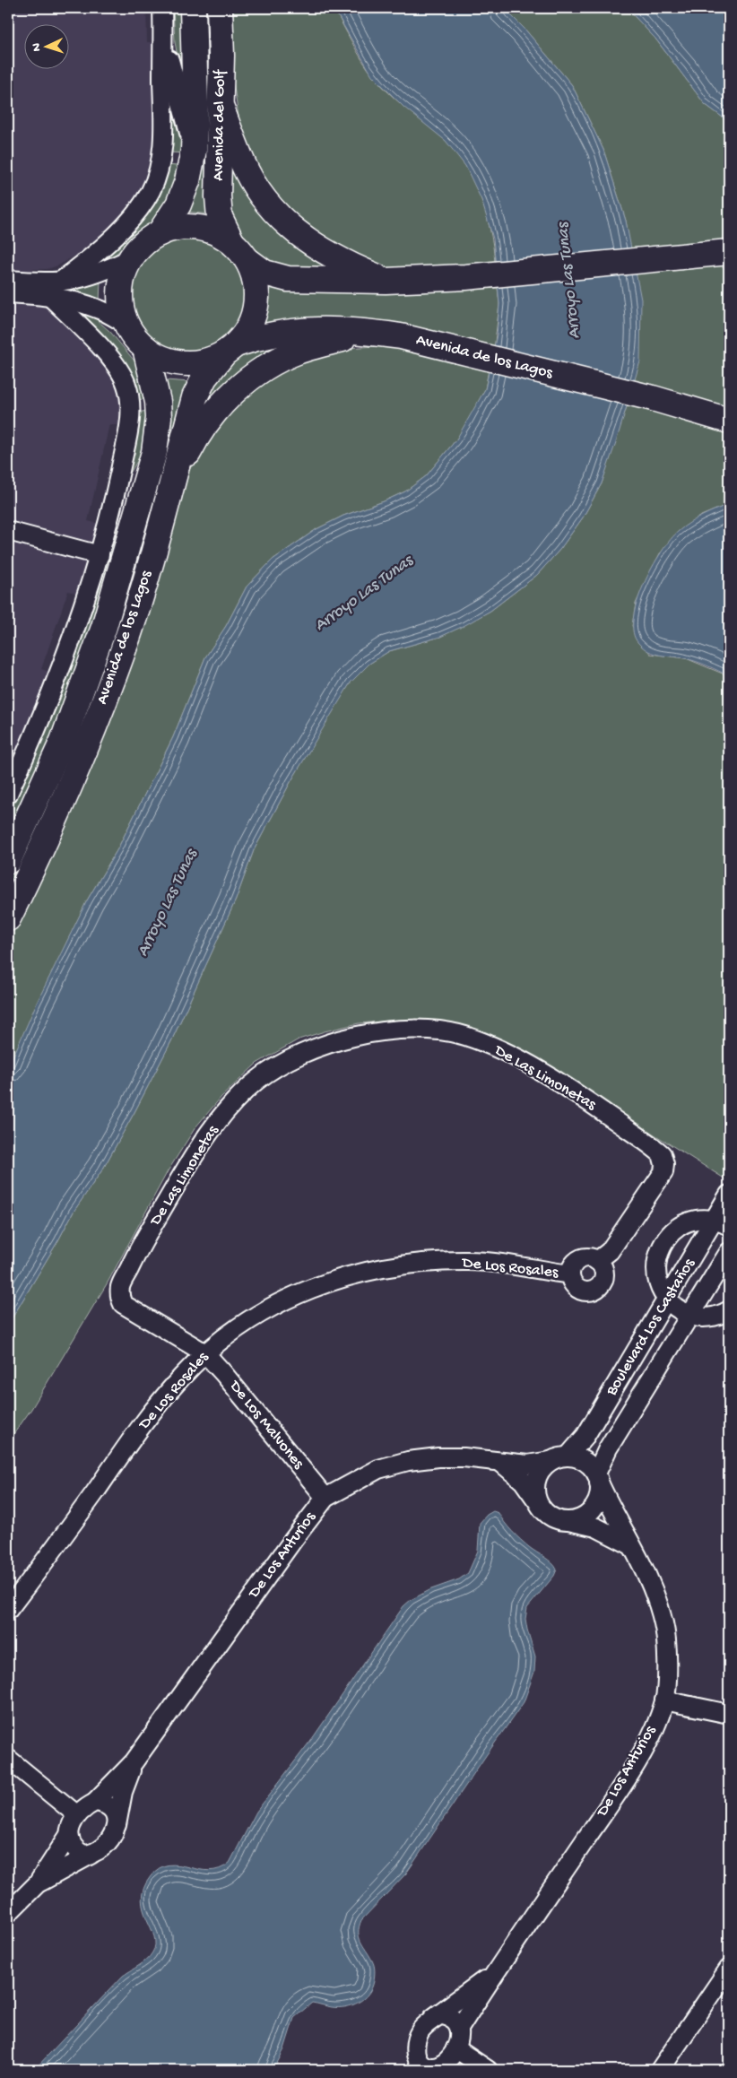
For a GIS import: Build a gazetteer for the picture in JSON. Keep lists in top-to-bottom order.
{
  "streets": {
    "street": [
      "Avenida del Golf",
      "Avenida de los Lagos",
      "De Las Limonetas",
      "De Los Rosales",
      "Boulevard Los Castaños",
      "De Los Malvones",
      "De Los Anturios"
    ]
  },
  "crossings": [
    ["Avenida del Golf", "Avenida de los Lagos"],
    ["De Las Limonetas", "De Los Rosales"],
    ["De Las Limonetas", "De Los Malvones"],
    ["De Los Rosales", "De Los Malvones"],
    ["Boulevard Los Castaños", "De Los Anturios"],
    ["De Los Malvones", "De Los Anturios"]
  ],
  "water": ["Arroyo Las Tunas"],
  "north": "left"
}
